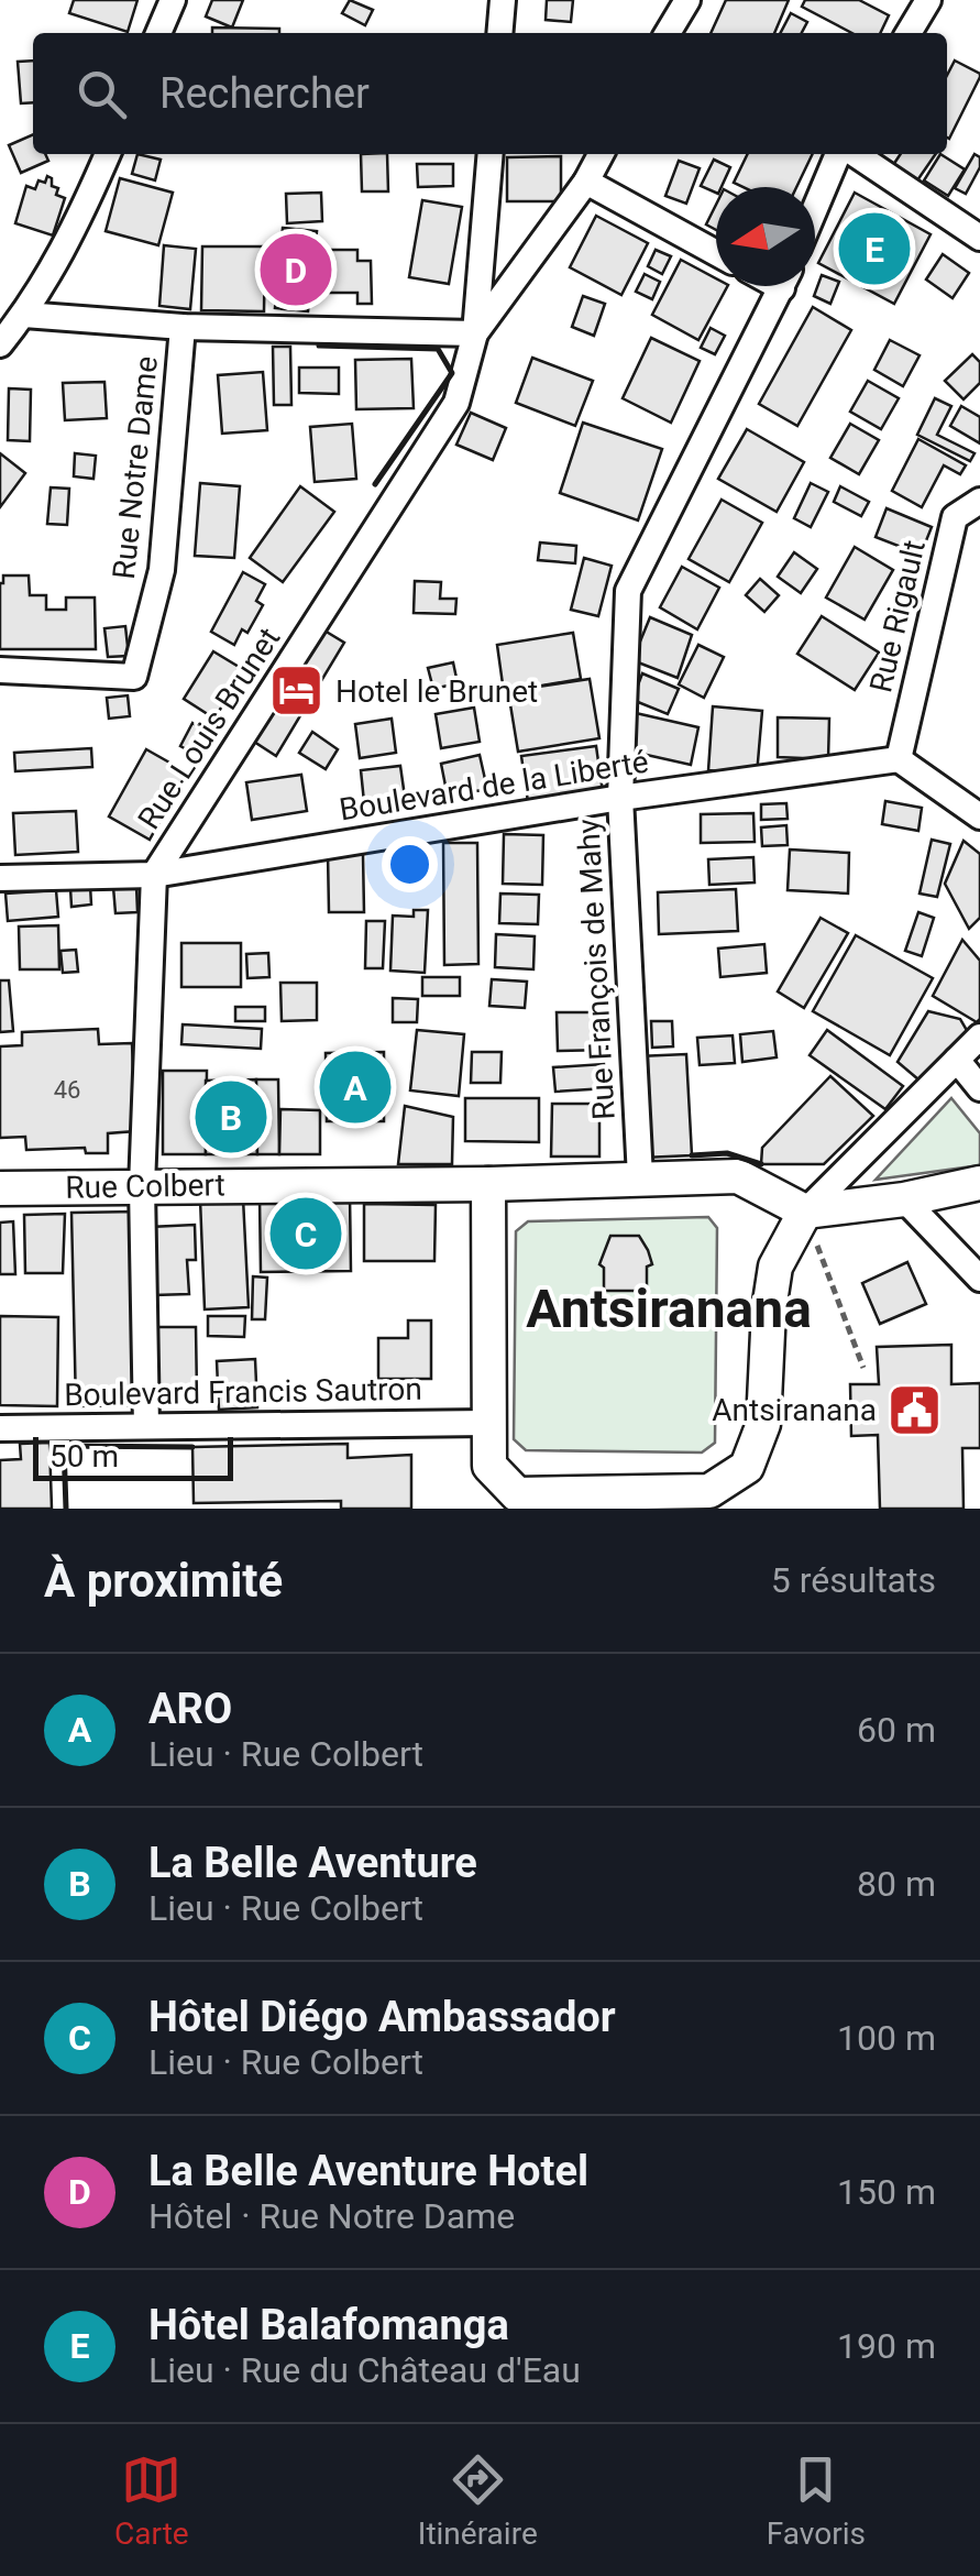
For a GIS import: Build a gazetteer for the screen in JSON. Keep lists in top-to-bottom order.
{
  "streets": {
    "main road": ["Rue Colbert"],
    "street": [
      "Rue Notre Dame",
      "Rue Rigault",
      "Rue Louis Brunet",
      "Boulevard de la Liberté",
      "Rue François de Mahy",
      "Boulevard Francis Sautron"
    ]
  },
  "crossings": [
    ["Rue Rigault", "Boulevard de la Liberté"],
    ["Rue Louis Brunet", "Boulevard de la Liberté"],
    ["Rue Louis Brunet", "Rue Colbert"],
    ["Rue Louis Brunet", "Boulevard Francis Sautron"],
    ["Boulevard de la Liberté", "Rue François de Mahy"],
    ["Rue François de Mahy", "Rue Colbert"]
  ],
  "districts": ["Antsiranana"],
  "places": {
    "hotel": ["Hotel le Brunet"],
    "public building": ["Antsiranana"]
  },
  "house_numbers": ["46"],
  "scale_bar": "50 m",
  "north": "left",
  "page": {
    "search": "Rechercher",
    "pins": [
      "E",
      "D",
      "A",
      "B",
      "C"
    ],
    "scale": "50 m",
    "heading": ["À proximité", "5 résultats"],
    "list": [
      {
        "mark": "A",
        "name": "ARO",
        "note": "Lieu · Rue Colbert",
        "value": "60 m"
      },
      {
        "mark": "B",
        "name": "La Belle Aventure",
        "note": "Lieu · Rue Colbert",
        "value": "80 m"
      },
      {
        "mark": "C",
        "name": "Hôtel Diégo Ambassador",
        "note": "Lieu · Rue Colbert",
        "value": "100 m"
      },
      {
        "mark": "D",
        "name": "La Belle Aventure Hotel",
        "note": "Hôtel · Rue Notre Dame",
        "value": "150 m"
      },
      {
        "mark": "E",
        "name": "Hôtel Balafomanga",
        "note": "Lieu · Rue du Château d'Eau",
        "value": "190 m"
      }
    ],
    "nav": ["Carte", "Itinéraire", "Favoris"]
  }
}
